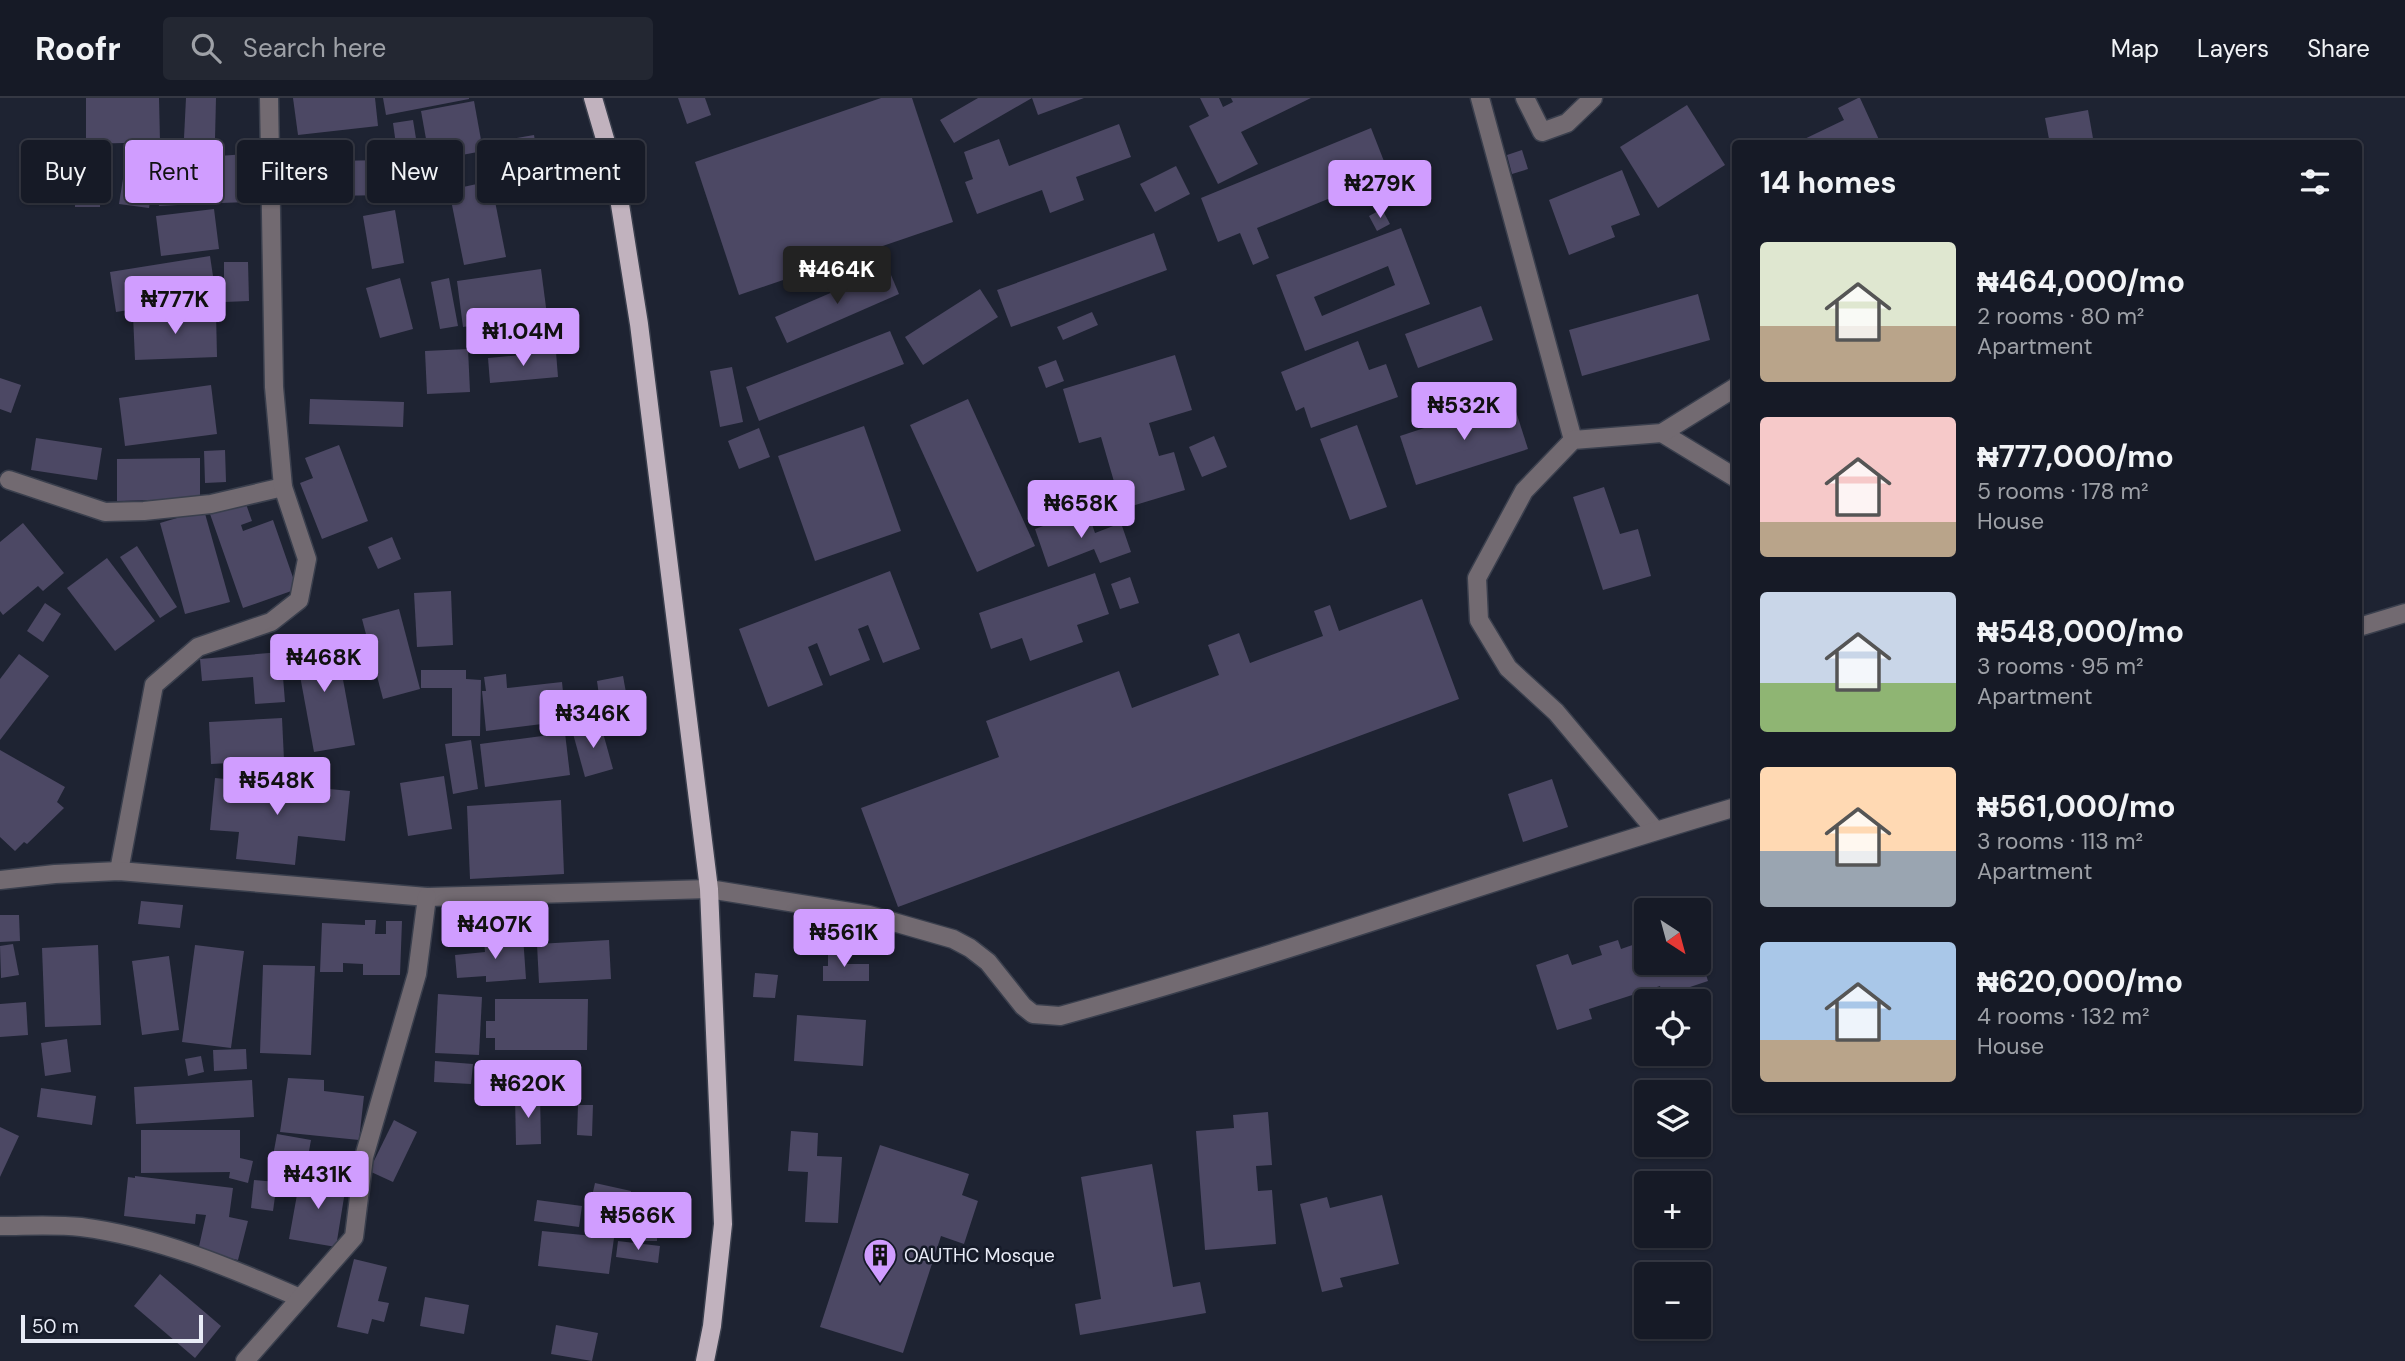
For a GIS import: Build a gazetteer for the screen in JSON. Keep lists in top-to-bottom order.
{
  "places": {
    "building": ["OAUTHC Mosque"]
  },
  "scale_bar": "50 m",
  "north": "bottom right",
  "page": {
    "header": "Roofr",
    "search": "Search here",
    "nav": ["Map", "Layers", "Share"],
    "chip": [
      "Buy",
      "Rent",
      "Filters",
      "New",
      "Apartment"
    ],
    "heading": "14 homes",
    "price": [
      "₦279K",
      "₦464K",
      "₦777K",
      "₦1.04M",
      "₦532K",
      "₦658K",
      "₦468K",
      "₦346K",
      "₦548K",
      "₦407K",
      "₦561K",
      "₦620K",
      "₦431K",
      "₦566K"
    ],
    "list": [
      {
        "name": "₦464,000/mo",
        "note": "2 rooms · 80 m² · Apartment"
      },
      {
        "name": "₦777,000/mo",
        "note": "5 rooms · 178 m² · House"
      },
      {
        "name": "₦548,000/mo",
        "note": "3 rooms · 95 m² · Apartment"
      },
      {
        "name": "₦561,000/mo",
        "note": "3 rooms · 113 m² · Apartment"
      },
      {
        "name": "₦620,000/mo",
        "note": "4 rooms · 132 m² · House"
      }
    ],
    "map_buttons": ["+", "−"],
    "scale": "50 m"
  }
}
